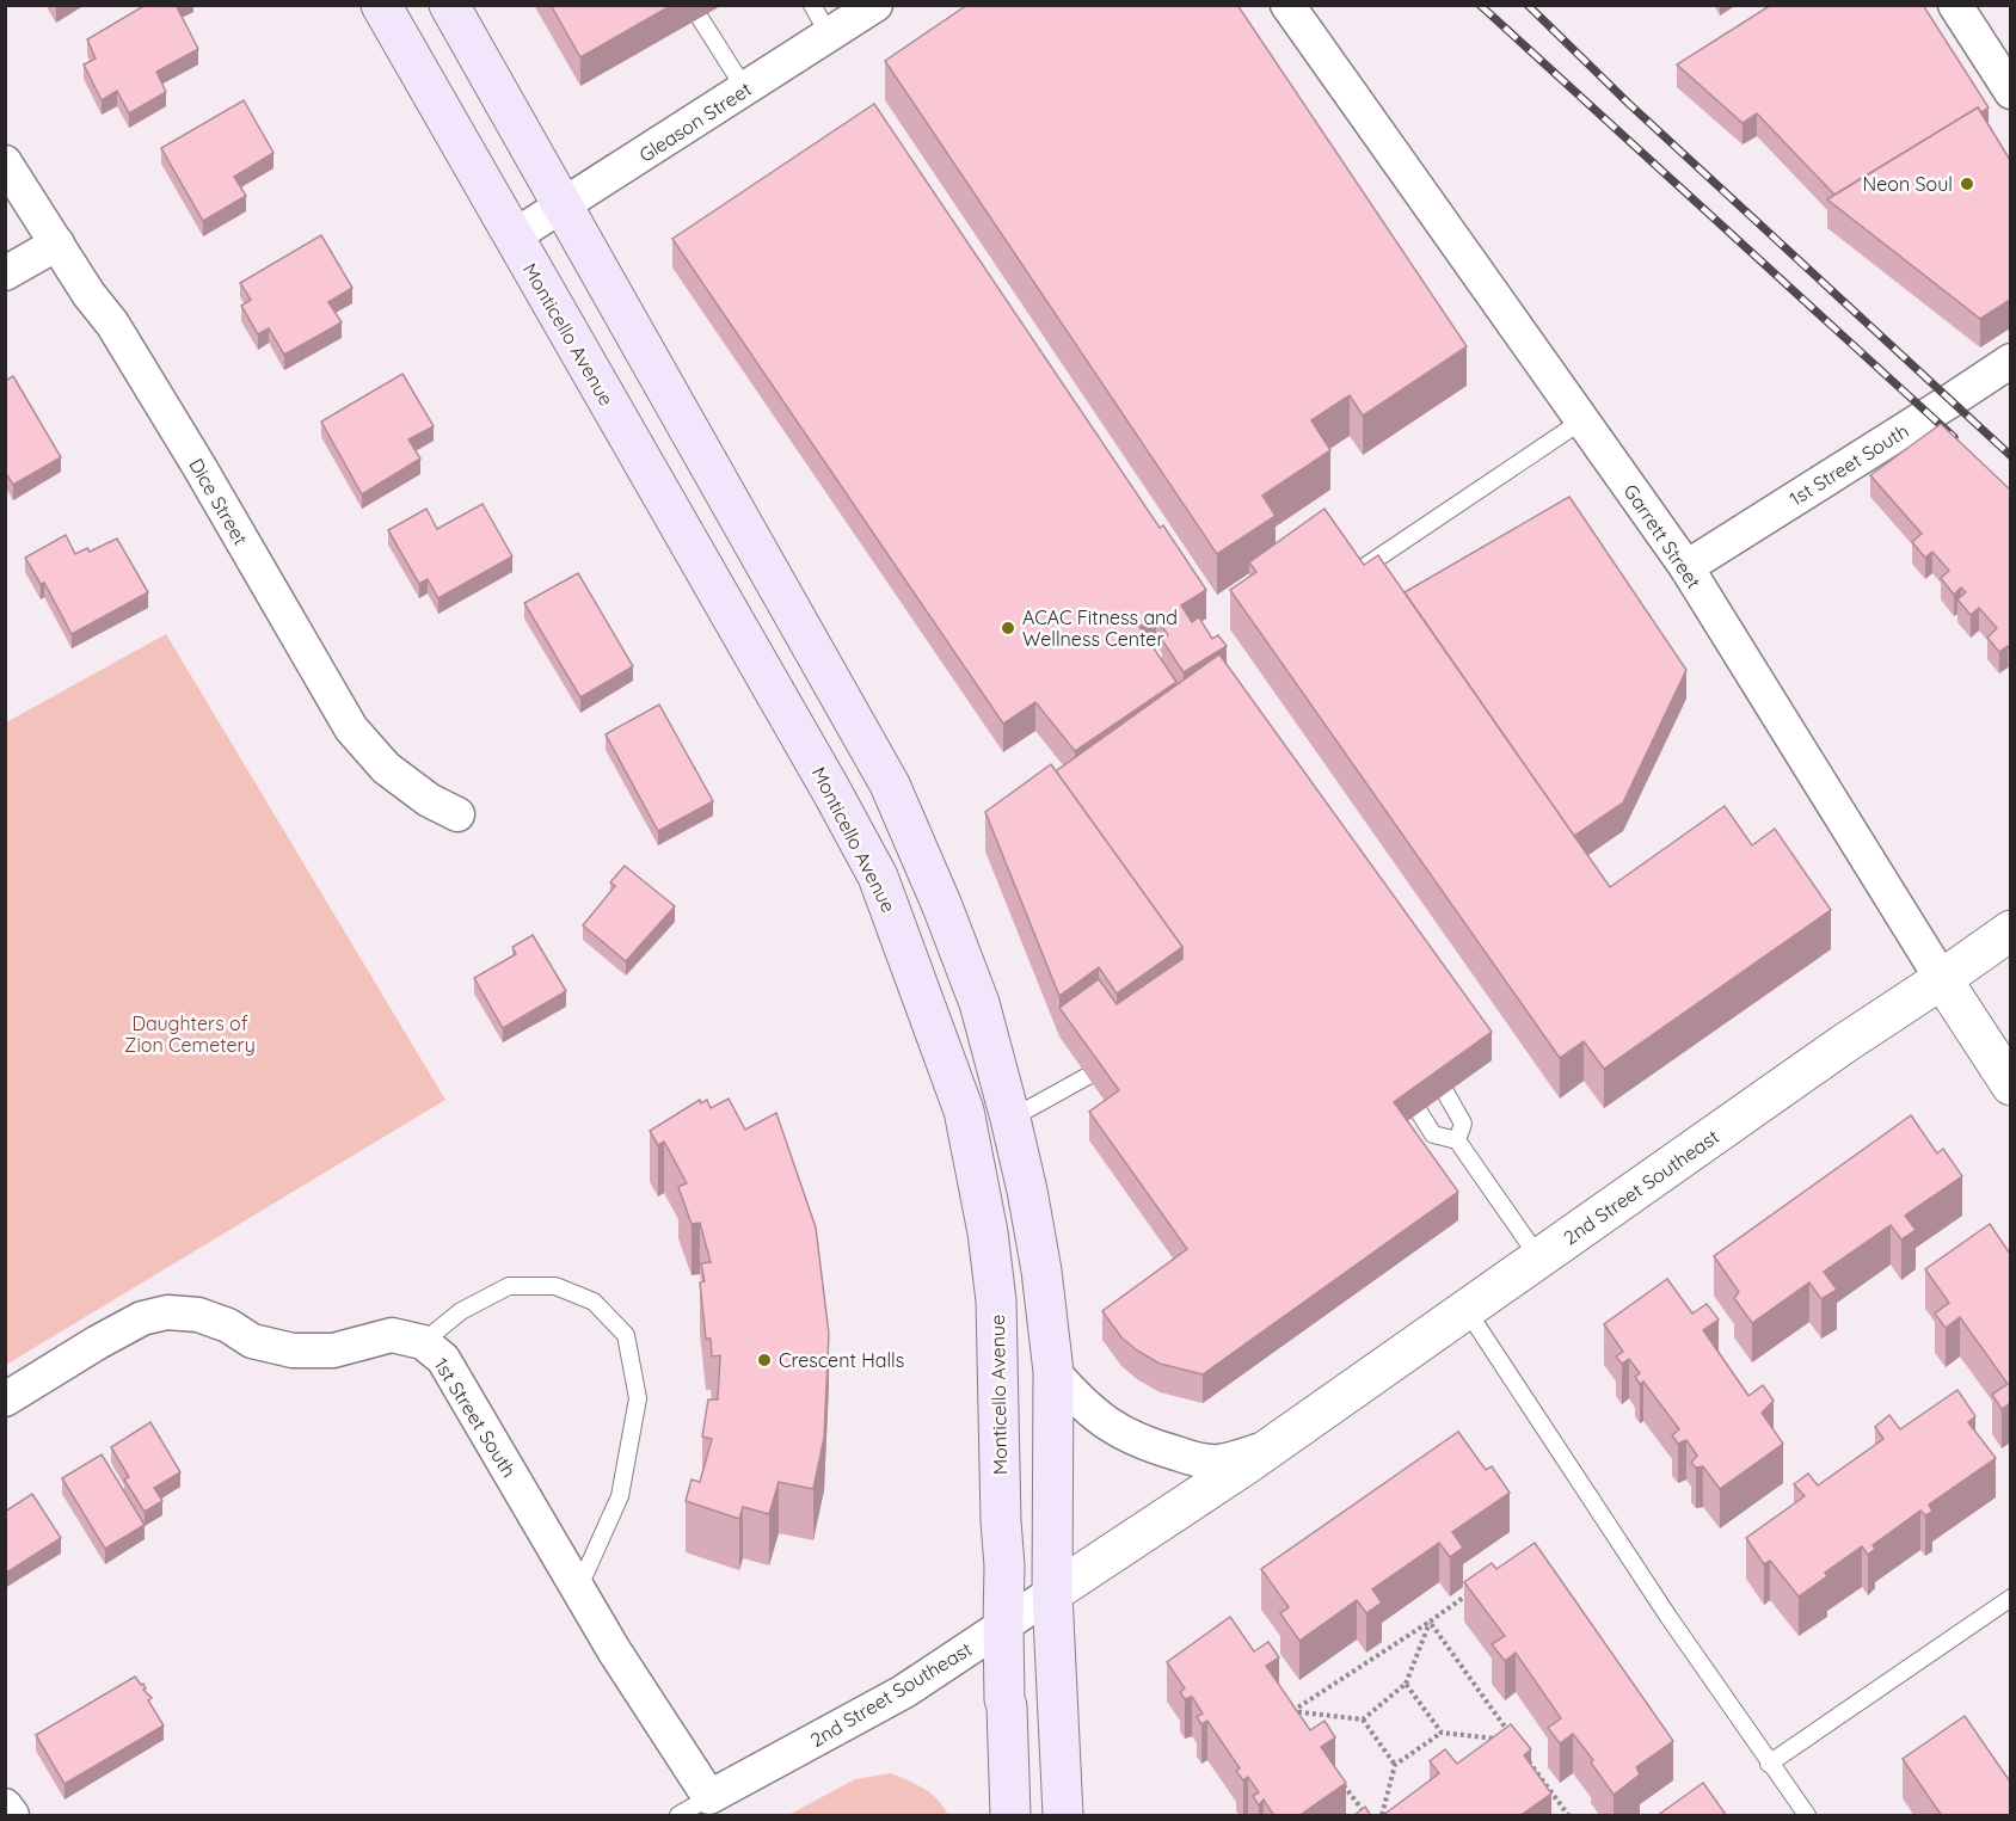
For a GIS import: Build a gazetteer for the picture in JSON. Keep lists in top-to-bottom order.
{
  "streets": {
    "main road": ["Monticello Avenue"],
    "street": [
      "Gleason Street",
      "1st Street South",
      "Dice Street",
      "Garrett Street",
      "2nd Street Southeast"
    ]
  },
  "crossings": [
    ["Gleason Street", "Monticello Avenue"],
    ["Monticello Avenue", "2nd Street Southeast"],
    ["1st Street South", "Garrett Street"],
    ["Garrett Street", "2nd Street Southeast"]
  ],
  "parks": ["Daughters of Zion Cemetery"],
  "places": ["Neon Soul", "ACAC Fitness and Wellness Center", "Crescent Halls"]
}
